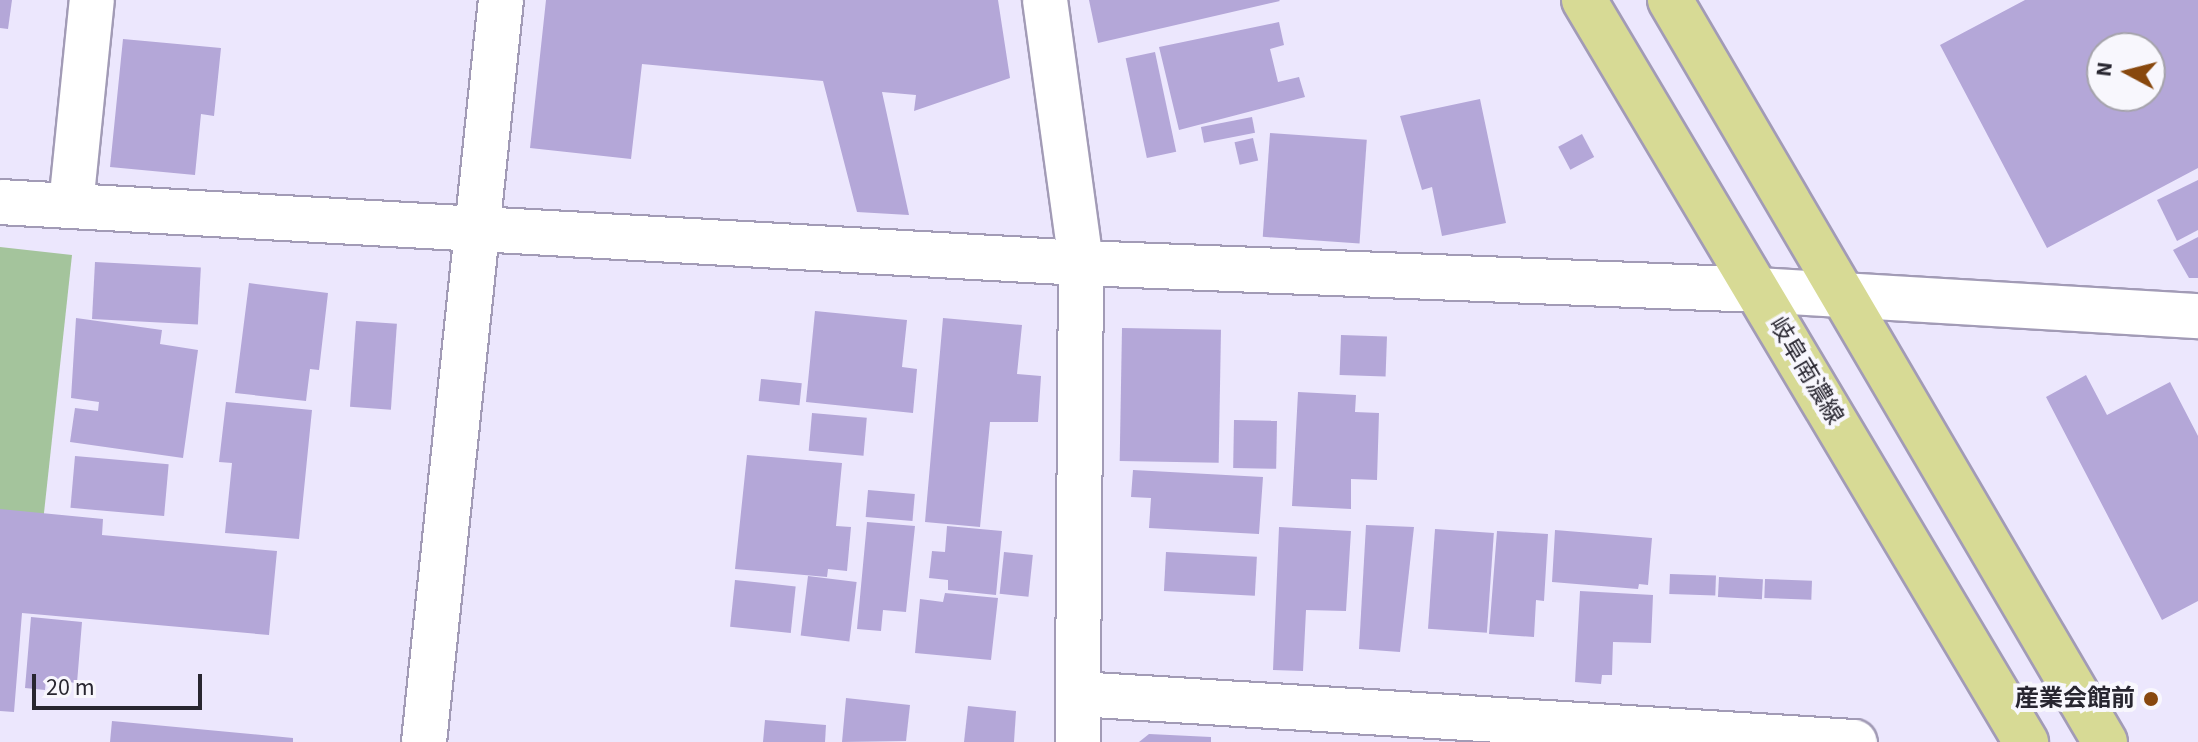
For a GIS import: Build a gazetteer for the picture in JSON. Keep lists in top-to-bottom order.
{
  "streets": {
    "main road": ["岐阜南濃線"]
  },
  "places": ["産業会館前"],
  "scale_bar": "20 m",
  "north": "left"
}
